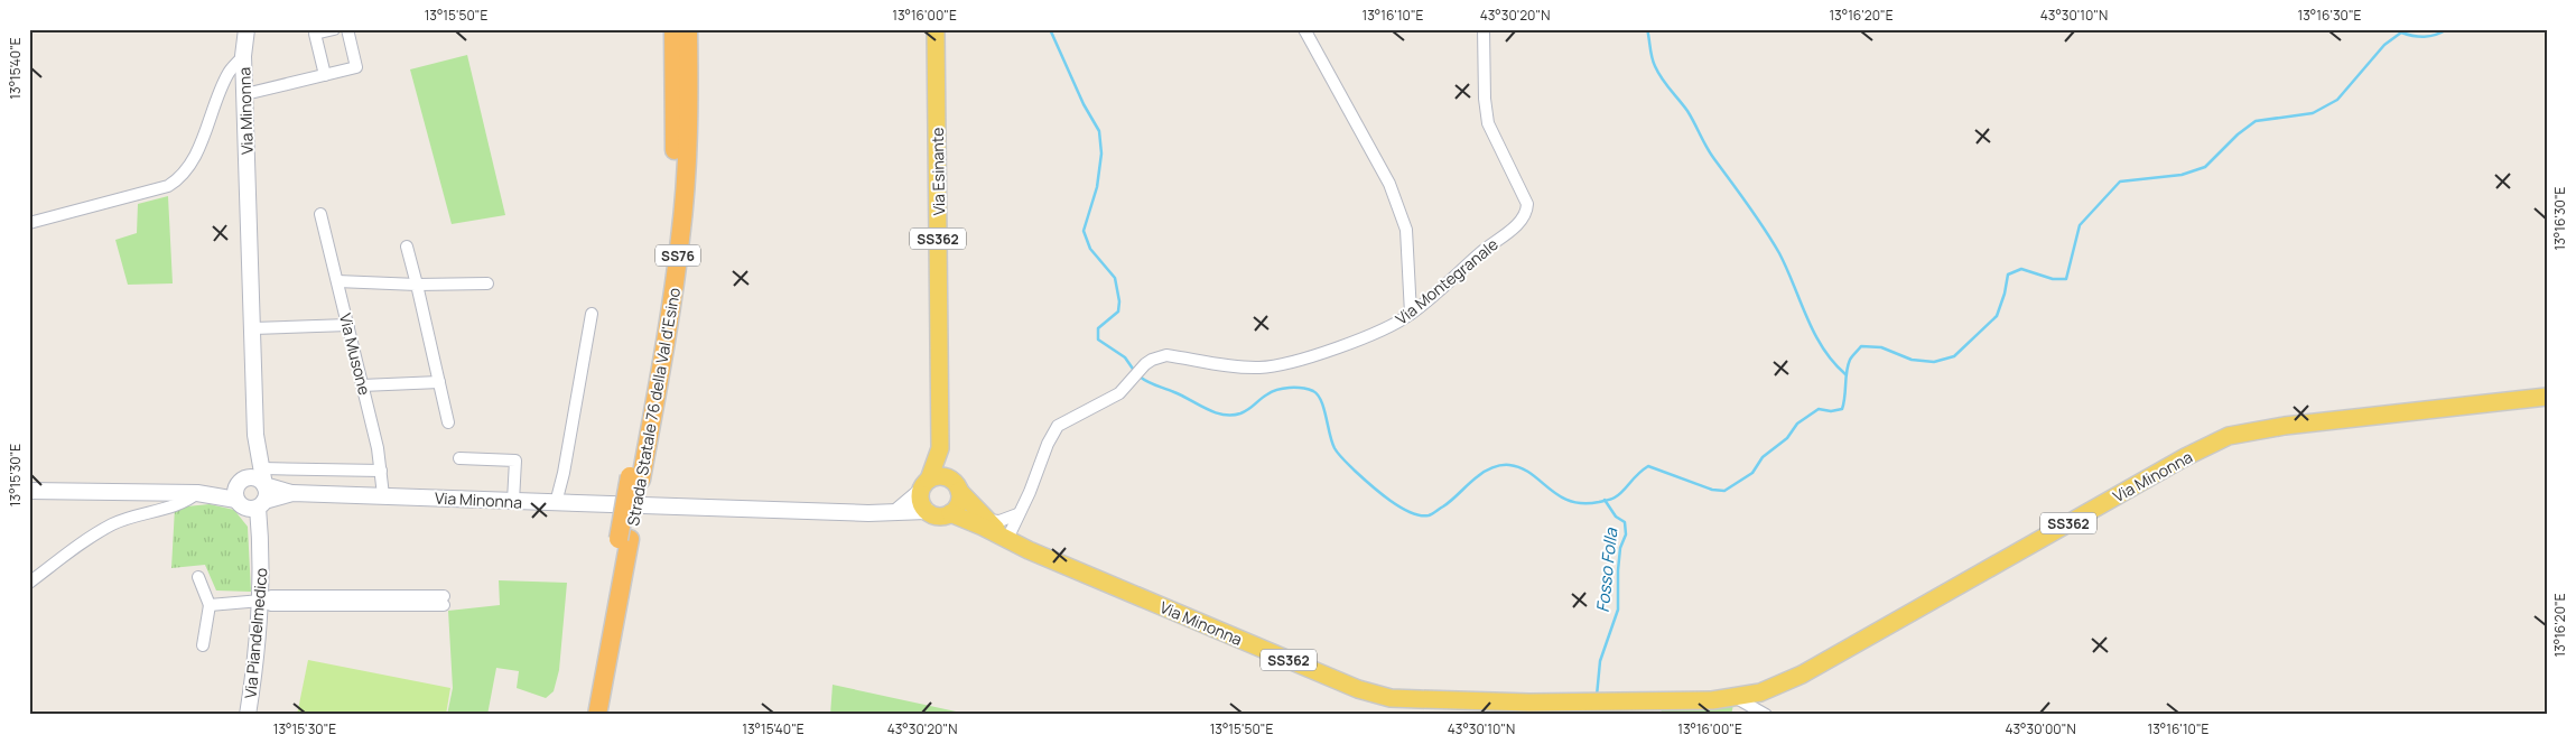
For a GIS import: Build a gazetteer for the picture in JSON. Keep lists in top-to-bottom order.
{
  "streets": {
    "highway": ["SS76", "Strada Statale 76 della Val d'Esino"],
    "main road": [
      "Via Minonna",
      "Via Esinante",
      "SS362",
      "Via Piandelmedico"
    ],
    "street": ["Via Montegranale", "Via Musone"]
  },
  "crossings": [
    ["Via Minonna", "Via Esinante"],
    ["Via Minonna", "SS362"],
    ["Via Minonna", "Via Montegranale"],
    ["Via Minonna", "Via Musone"],
    ["Via Minonna", "Via Piandelmedico"],
    ["Via Esinante", "SS362"]
  ],
  "water": ["Fosso Folla"],
  "coordinates": [
    "13°15'50\"E",
    "13°16'00\"E",
    "13°16'10\"E",
    "43°30'20\"N",
    "13°16'20\"E",
    "43°30'10\"N",
    "13°16'30\"E",
    "13°15'40\"E",
    "13°15'30\"E",
    "43°30'00\"N"
  ]
}
